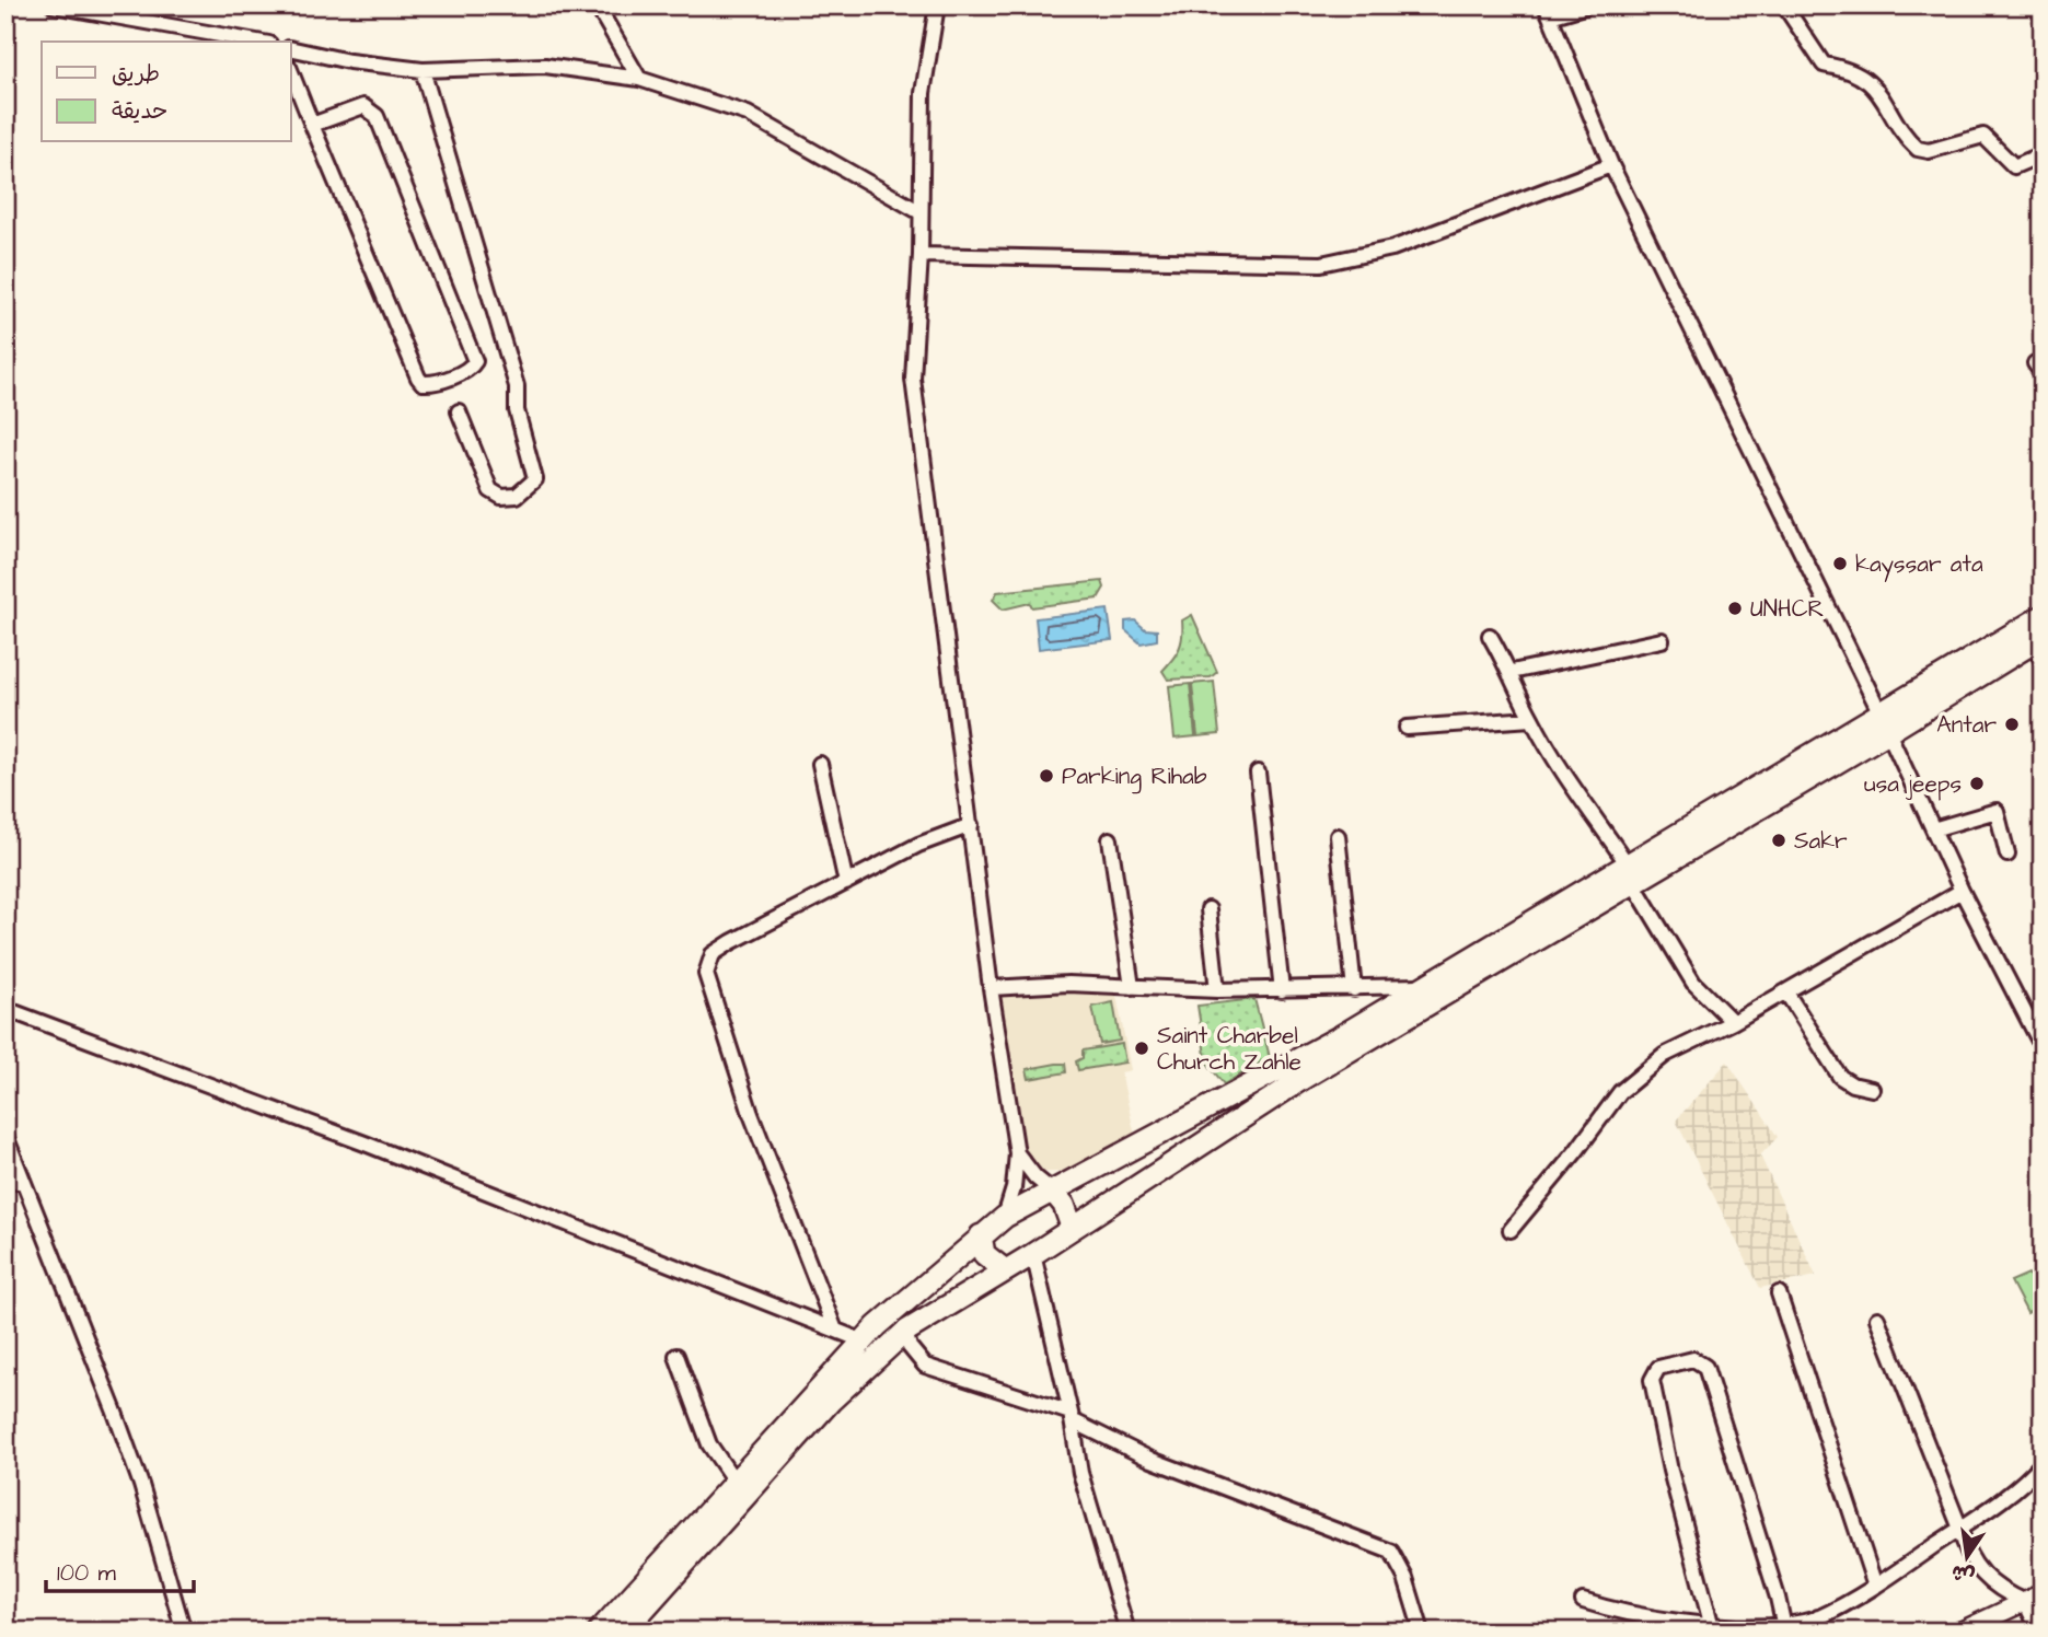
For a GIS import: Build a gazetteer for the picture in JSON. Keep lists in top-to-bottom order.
{
  "places": [
    "kayssar ata",
    "UNHCR",
    "Antar",
    "Parking Rihab",
    "usa jeeps",
    "Sakr",
    "Saint Charbel Church Zahle"
  ],
  "legend": ["طريق", "حديقة"],
  "scale_bar": "100 m",
  "north": "bottom"
}
